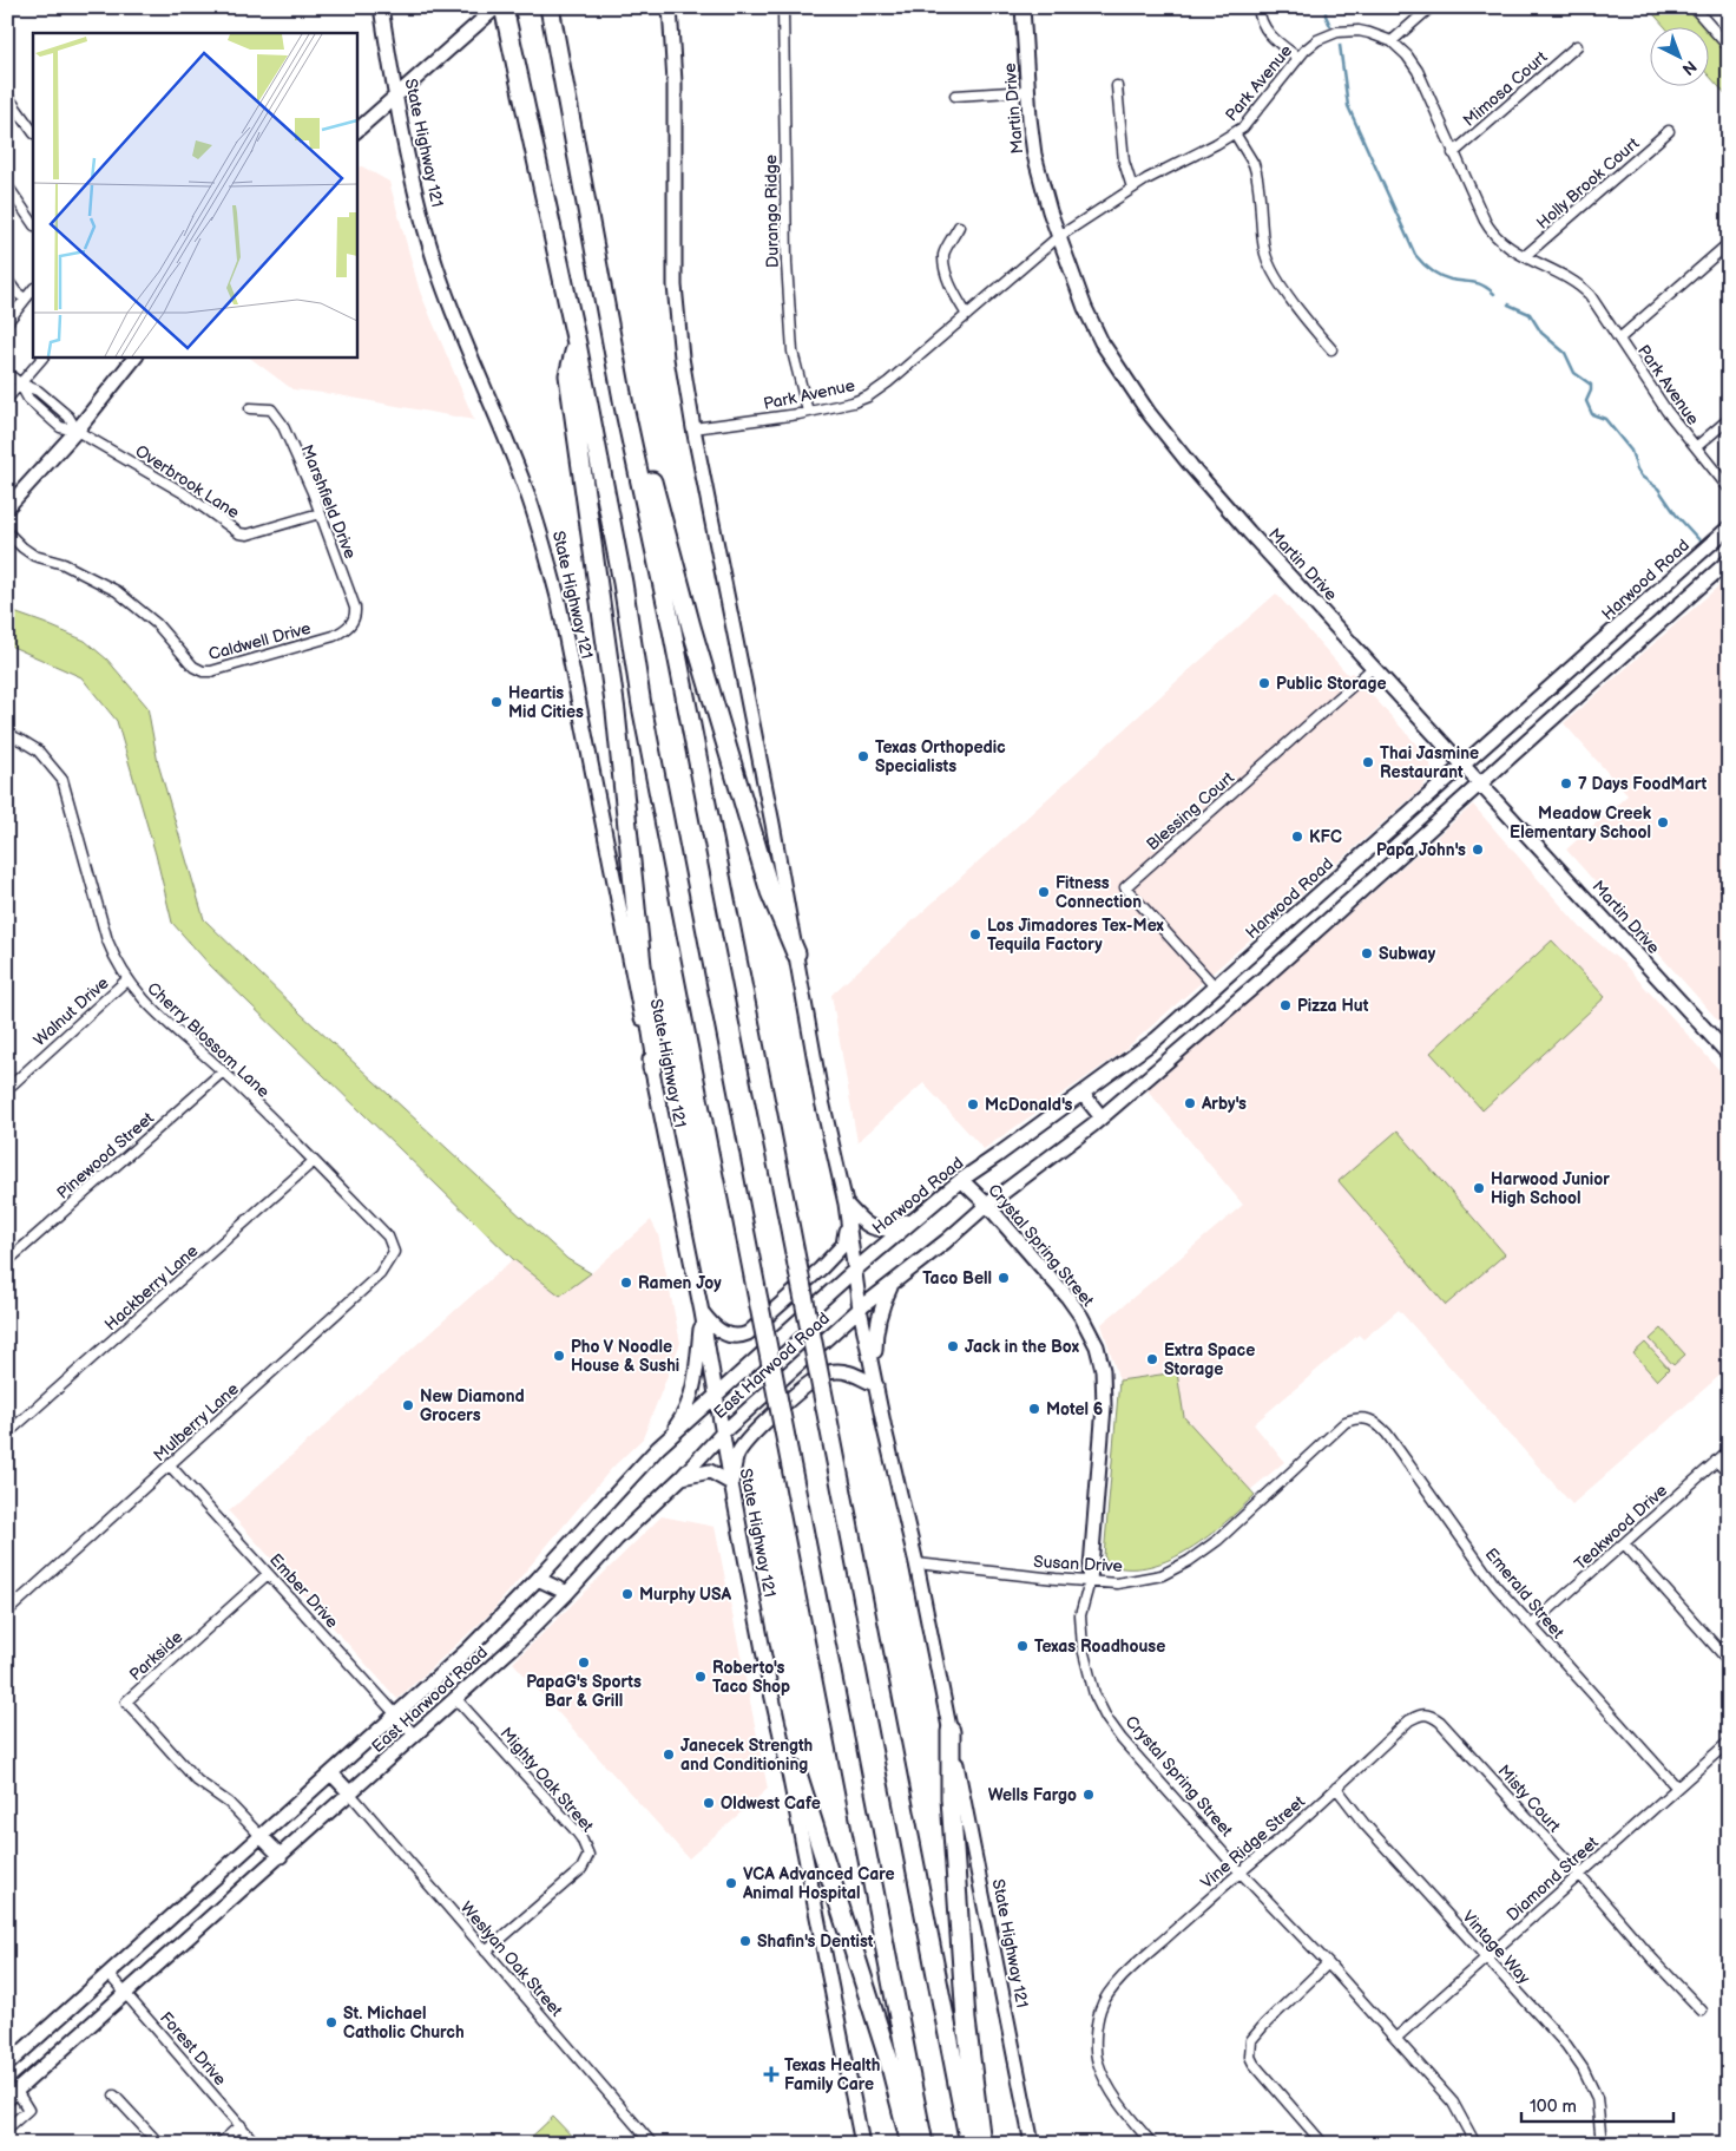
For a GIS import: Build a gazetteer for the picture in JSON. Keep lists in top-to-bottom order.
{
  "streets": {
    "main road": [
      "Martin Drive",
      "State Highway 121",
      "Harwood Road",
      "Crystal Spring Street",
      "East Harwood Road"
    ],
    "street": [
      "Park Avenue",
      "Mimosa Court",
      "Holly Brook Court",
      "Durango Ridge",
      "Overbrook Lane",
      "Marshfield Drive",
      "Caldwell Drive",
      "Blessing Court",
      "Walnut Drive",
      "Cherry Blossom Lane",
      "Pinewood Street",
      "Hackberry Lane",
      "Mulberry Lane",
      "Teakwood Drive",
      "Susan Drive",
      "Ember Drive",
      "Emerald Street",
      "Parkside",
      "Mighty Oak Street",
      "Misty Court",
      "Vine Ridge Street",
      "Diamond Street",
      "Vintage Way",
      "Weslyan Oak Street",
      "Forest Drive"
    ]
  },
  "crossings": [
    ["Park Avenue", "Mimosa Court"],
    ["Park Avenue", "Martin Drive"],
    ["Park Avenue", "State Highway 121"],
    ["Park Avenue", "Holly Brook Court"],
    ["Park Avenue", "Durango Ridge"],
    ["Martin Drive", "Harwood Road"],
    ["Martin Drive", "Blessing Court"],
    ["State Highway 121", "Harwood Road"],
    ["State Highway 121", "East Harwood Road"],
    ["State Highway 121", "Susan Drive"],
    ["Overbrook Lane", "Marshfield Drive"],
    ["Marshfield Drive", "Caldwell Drive"],
    ["Harwood Road", "Blessing Court"],
    ["Harwood Road", "Crystal Spring Street"],
    ["Harwood Road", "East Harwood Road"],
    ["Walnut Drive", "Cherry Blossom Lane"],
    ["Cherry Blossom Lane", "Pinewood Street"],
    ["Cherry Blossom Lane", "Hackberry Lane"],
    ["Cherry Blossom Lane", "Mulberry Lane"],
    ["Crystal Spring Street", "Susan Drive"],
    ["Crystal Spring Street", "Vine Ridge Street"],
    ["Crystal Spring Street", "Diamond Street"],
    ["East Harwood Road", "Ember Drive"],
    ["East Harwood Road", "Parkside"],
    ["East Harwood Road", "Mighty Oak Street"],
    ["East Harwood Road", "Weslyan Oak Street"],
    ["East Harwood Road", "Forest Drive"],
    ["Mulberry Lane", "Ember Drive"],
    ["Teakwood Drive", "Emerald Street"],
    ["Susan Drive", "Emerald Street"],
    ["Ember Drive", "Parkside"],
    ["Emerald Street", "Diamond Street"],
    ["Mighty Oak Street", "Weslyan Oak Street"],
    ["Misty Court", "Vine Ridge Street"],
    ["Misty Court", "Diamond Street"],
    ["Vine Ridge Street", "Vintage Way"],
    ["Diamond Street", "Vintage Way"]
  ],
  "places": {
    "other": [
      "Public Storage",
      "Heartis Mid Cities",
      "Texas Orthopedic Specialists",
      "Thai Jasmine Restaurant",
      "7 Days FoodMart",
      "Meadow Creek Elementary School",
      "KFC",
      "Papa John's",
      "Fitness Connection",
      "Los Jimadores Tex-Mex Tequila Factory",
      "Subway",
      "Pizza Hut",
      "Arby's",
      "McDonald's",
      "Harwood Junior High School",
      "Taco Bell",
      "Ramen Joy",
      "Jack in the Box",
      "Pho V Noodle House & Sushi",
      "Extra Space Storage",
      "New Diamond Grocers",
      "Motel 6",
      "Murphy USA",
      "Texas Roadhouse",
      "PapaG's Sports Bar & Grill",
      "Roberto's Taco Shop",
      "Janecek Strength and Conditioning",
      "Wells Fargo",
      "Oldwest Cafe",
      "VCA Advanced Care Animal Hospital",
      "Shafin's Dentist",
      "St. Michael Catholic Church"
    ],
    "health": ["Texas Health Family Care"]
  },
  "scale_bar": "100 m",
  "north": "bottom right"
}
